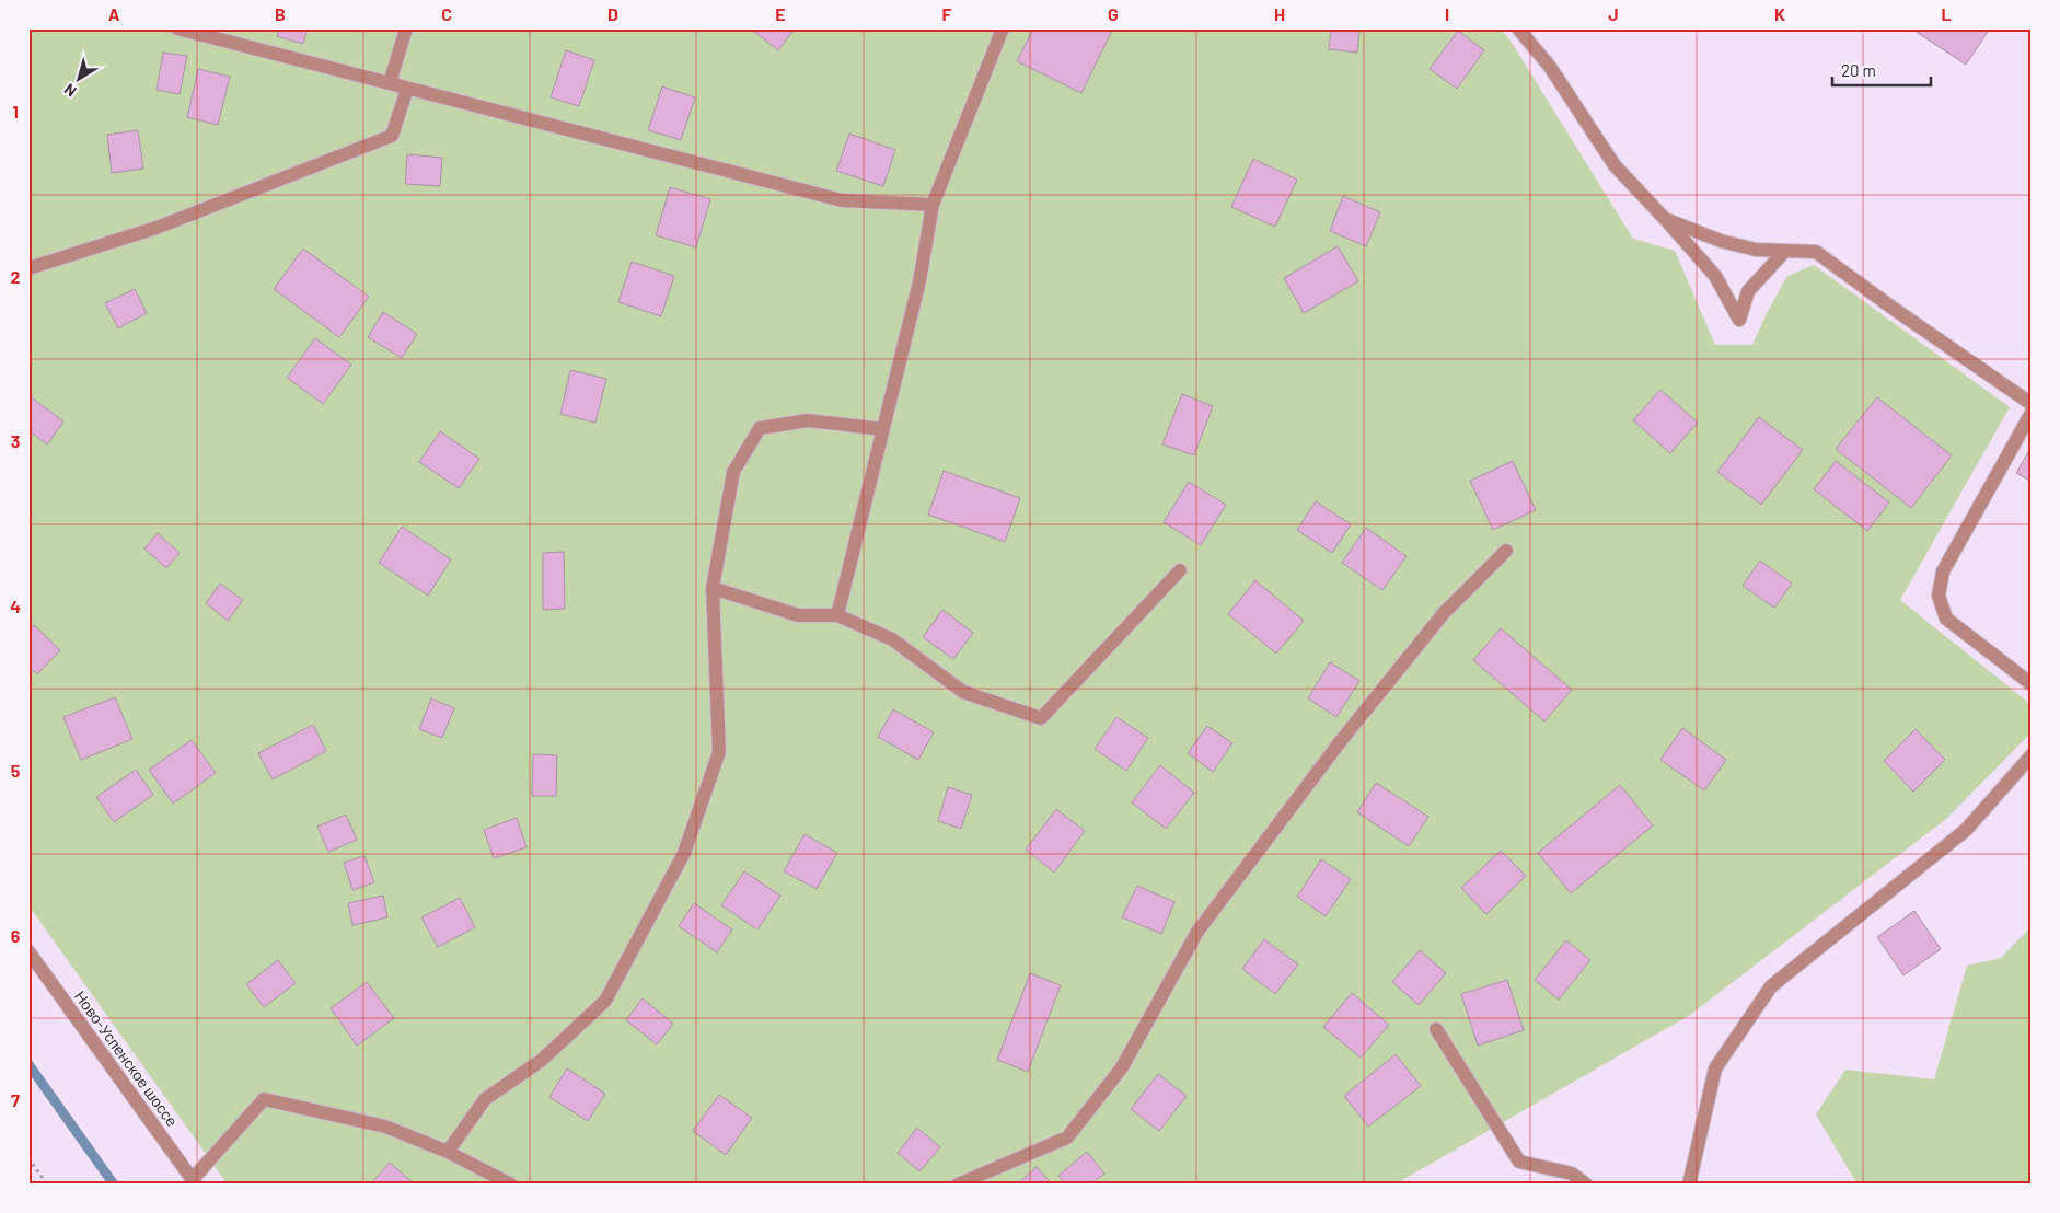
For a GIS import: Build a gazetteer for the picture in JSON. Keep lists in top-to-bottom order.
{
  "streets": {
    "street": ["Ново-Успенское шоссе"]
  },
  "scale_bar": "20 m",
  "north": "bottom left",
  "grid": {
    "columns": [
      "A",
      "B",
      "C",
      "D",
      "E",
      "F",
      "G",
      "H",
      "I",
      "J",
      "K",
      "L"
    ],
    "rows": [
      "1",
      "2",
      "3",
      "4",
      "5",
      "6",
      "7"
    ]
  }
}
